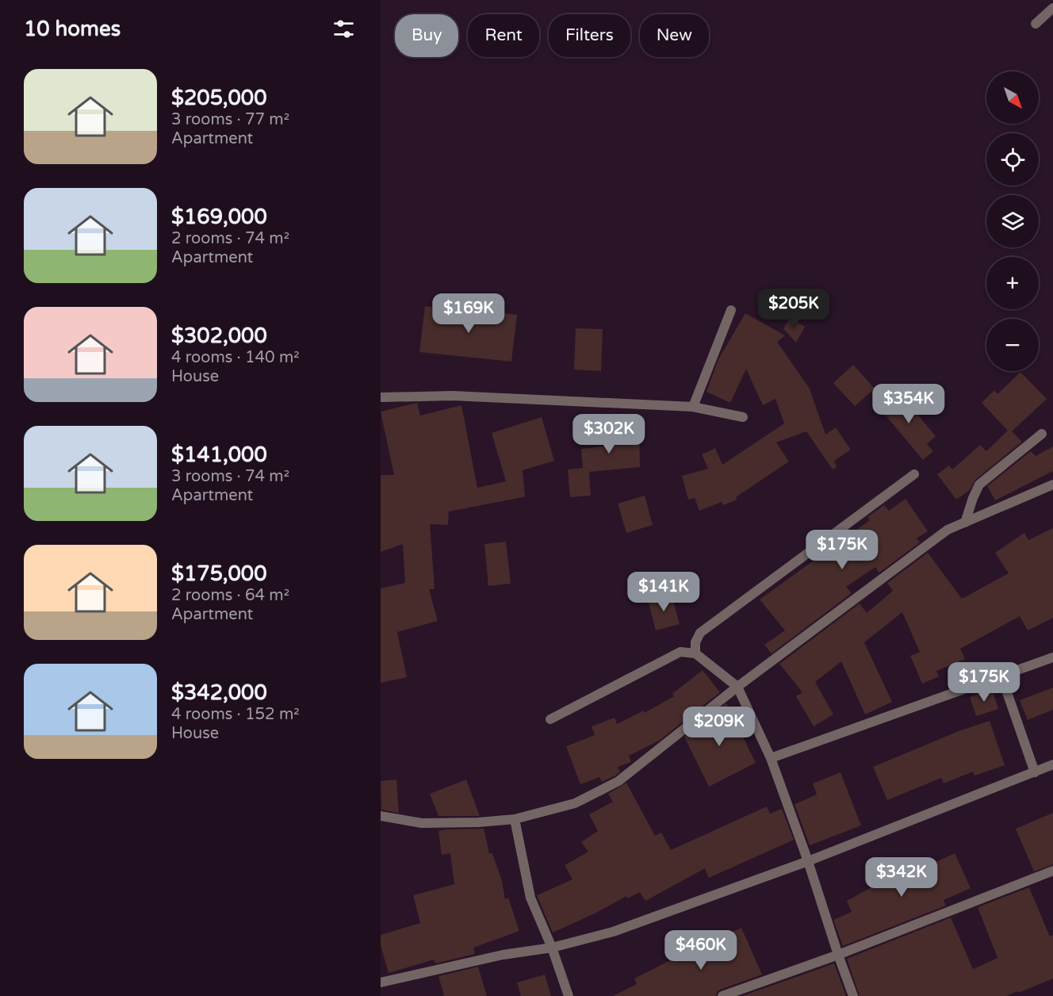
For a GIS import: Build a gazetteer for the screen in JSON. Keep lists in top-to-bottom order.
{
  "north": "bottom right",
  "page": {
    "heading": "10 homes",
    "chip": [
      "Buy",
      "Rent",
      "Filters",
      "New"
    ],
    "list": [
      {
        "name": "$205,000",
        "note": "3 rooms · 77 m² · Apartment"
      },
      {
        "name": "$169,000",
        "note": "2 rooms · 74 m² · Apartment"
      },
      {
        "name": "$302,000",
        "note": "4 rooms · 140 m² · House"
      },
      {
        "name": "$141,000",
        "note": "3 rooms · 74 m² · Apartment"
      },
      {
        "name": "$175,000",
        "note": "2 rooms · 64 m² · Apartment"
      },
      {
        "name": "$342,000",
        "note": "4 rooms · 152 m² · House"
      }
    ],
    "map_buttons": ["+", "−"],
    "price": [
      "$205K",
      "$169K",
      "$354K",
      "$302K",
      "$175K",
      "$141K",
      "$175K",
      "$209K",
      "$342K",
      "$460K"
    ]
  }
}
